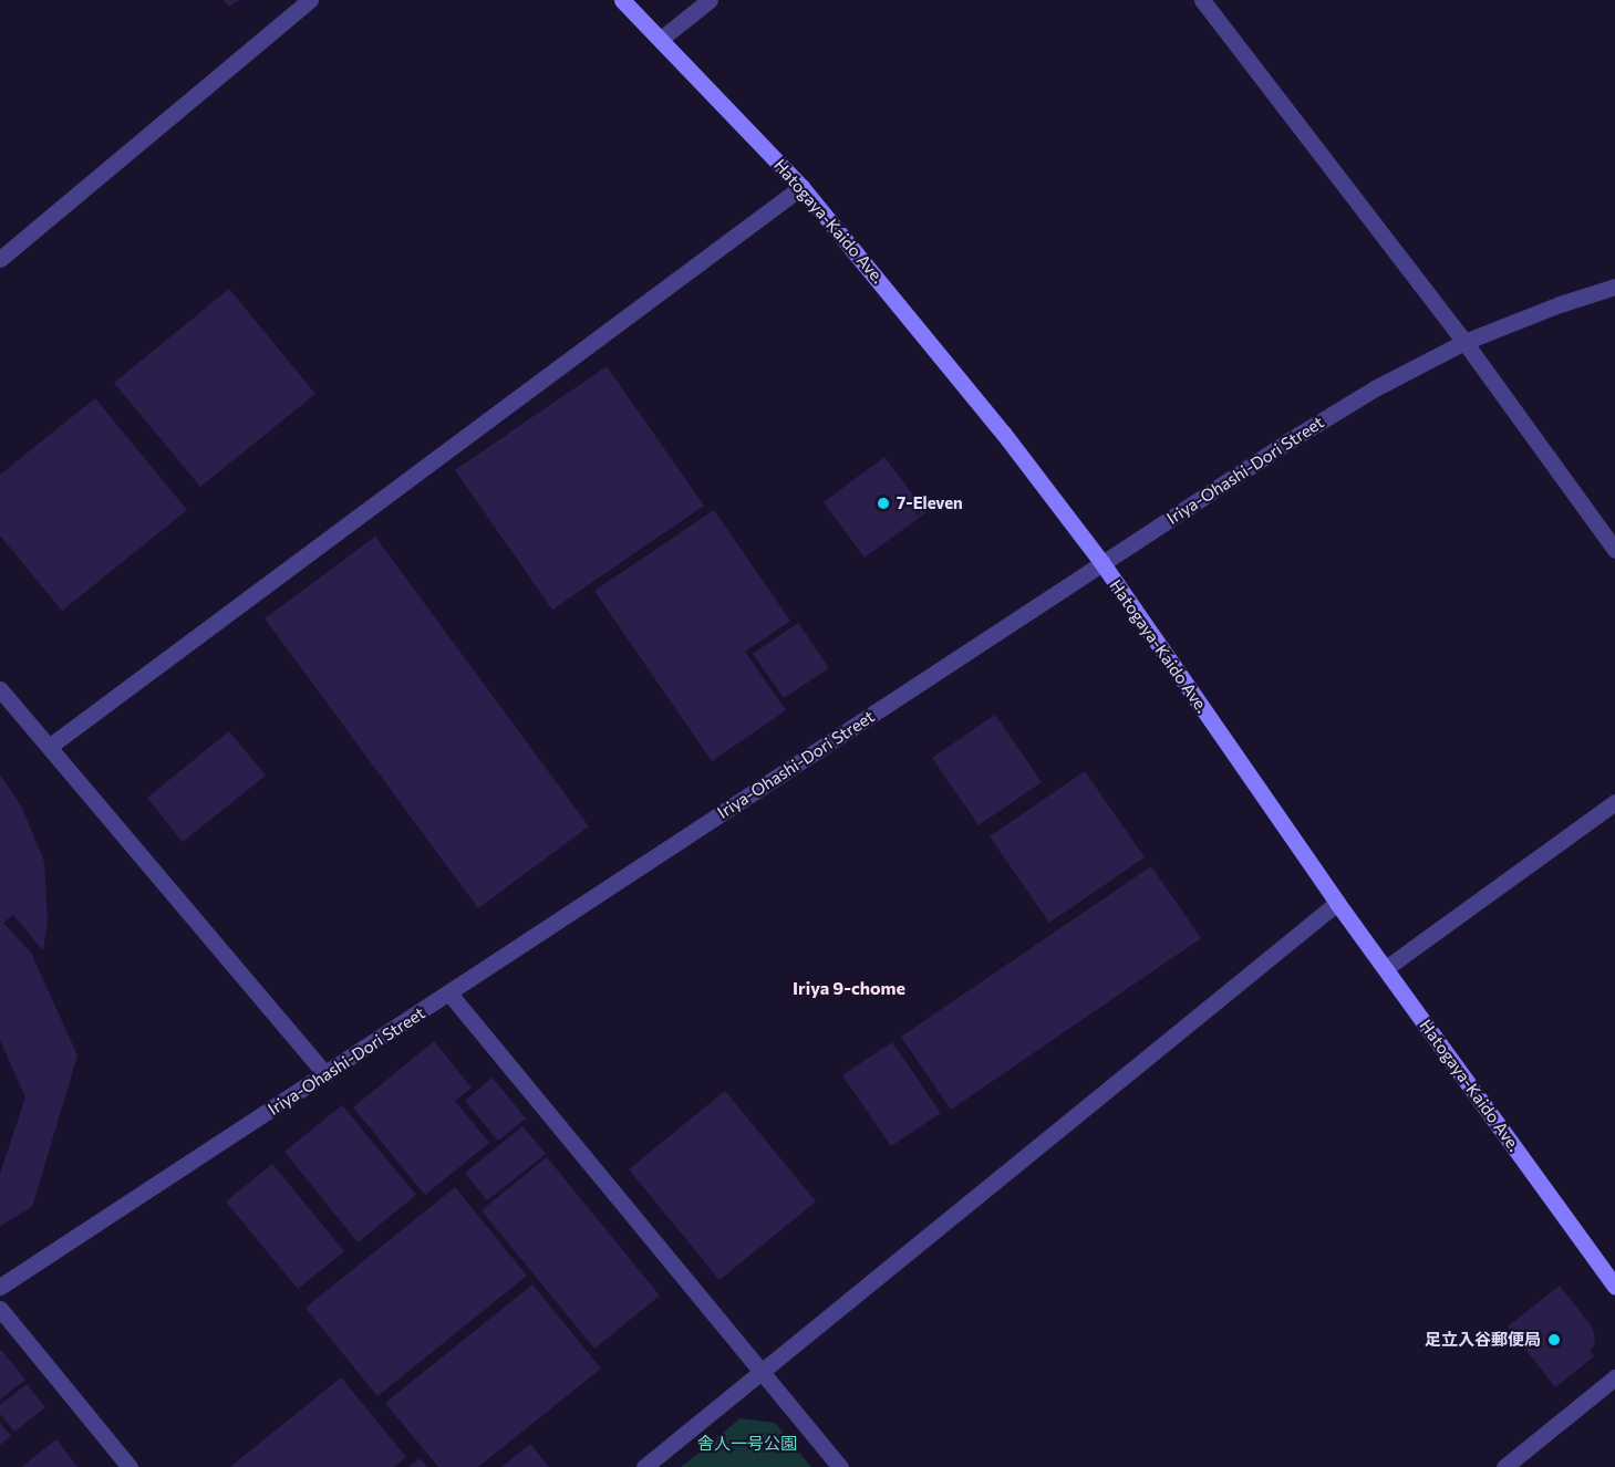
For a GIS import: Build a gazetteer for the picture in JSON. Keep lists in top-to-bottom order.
{
  "streets": {
    "main road": ["Hatogaya-Kaido Ave."],
    "street": ["Iriya-Ohashi-Dori Street"]
  },
  "crossings": [
    ["Hatogaya-Kaido Ave.", "Iriya-Ohashi-Dori Street"]
  ],
  "districts": ["Iriya 9-chome"],
  "parks": ["舎人一号公園"],
  "places": ["7-Eleven", "足立入谷郵便局"]
}
